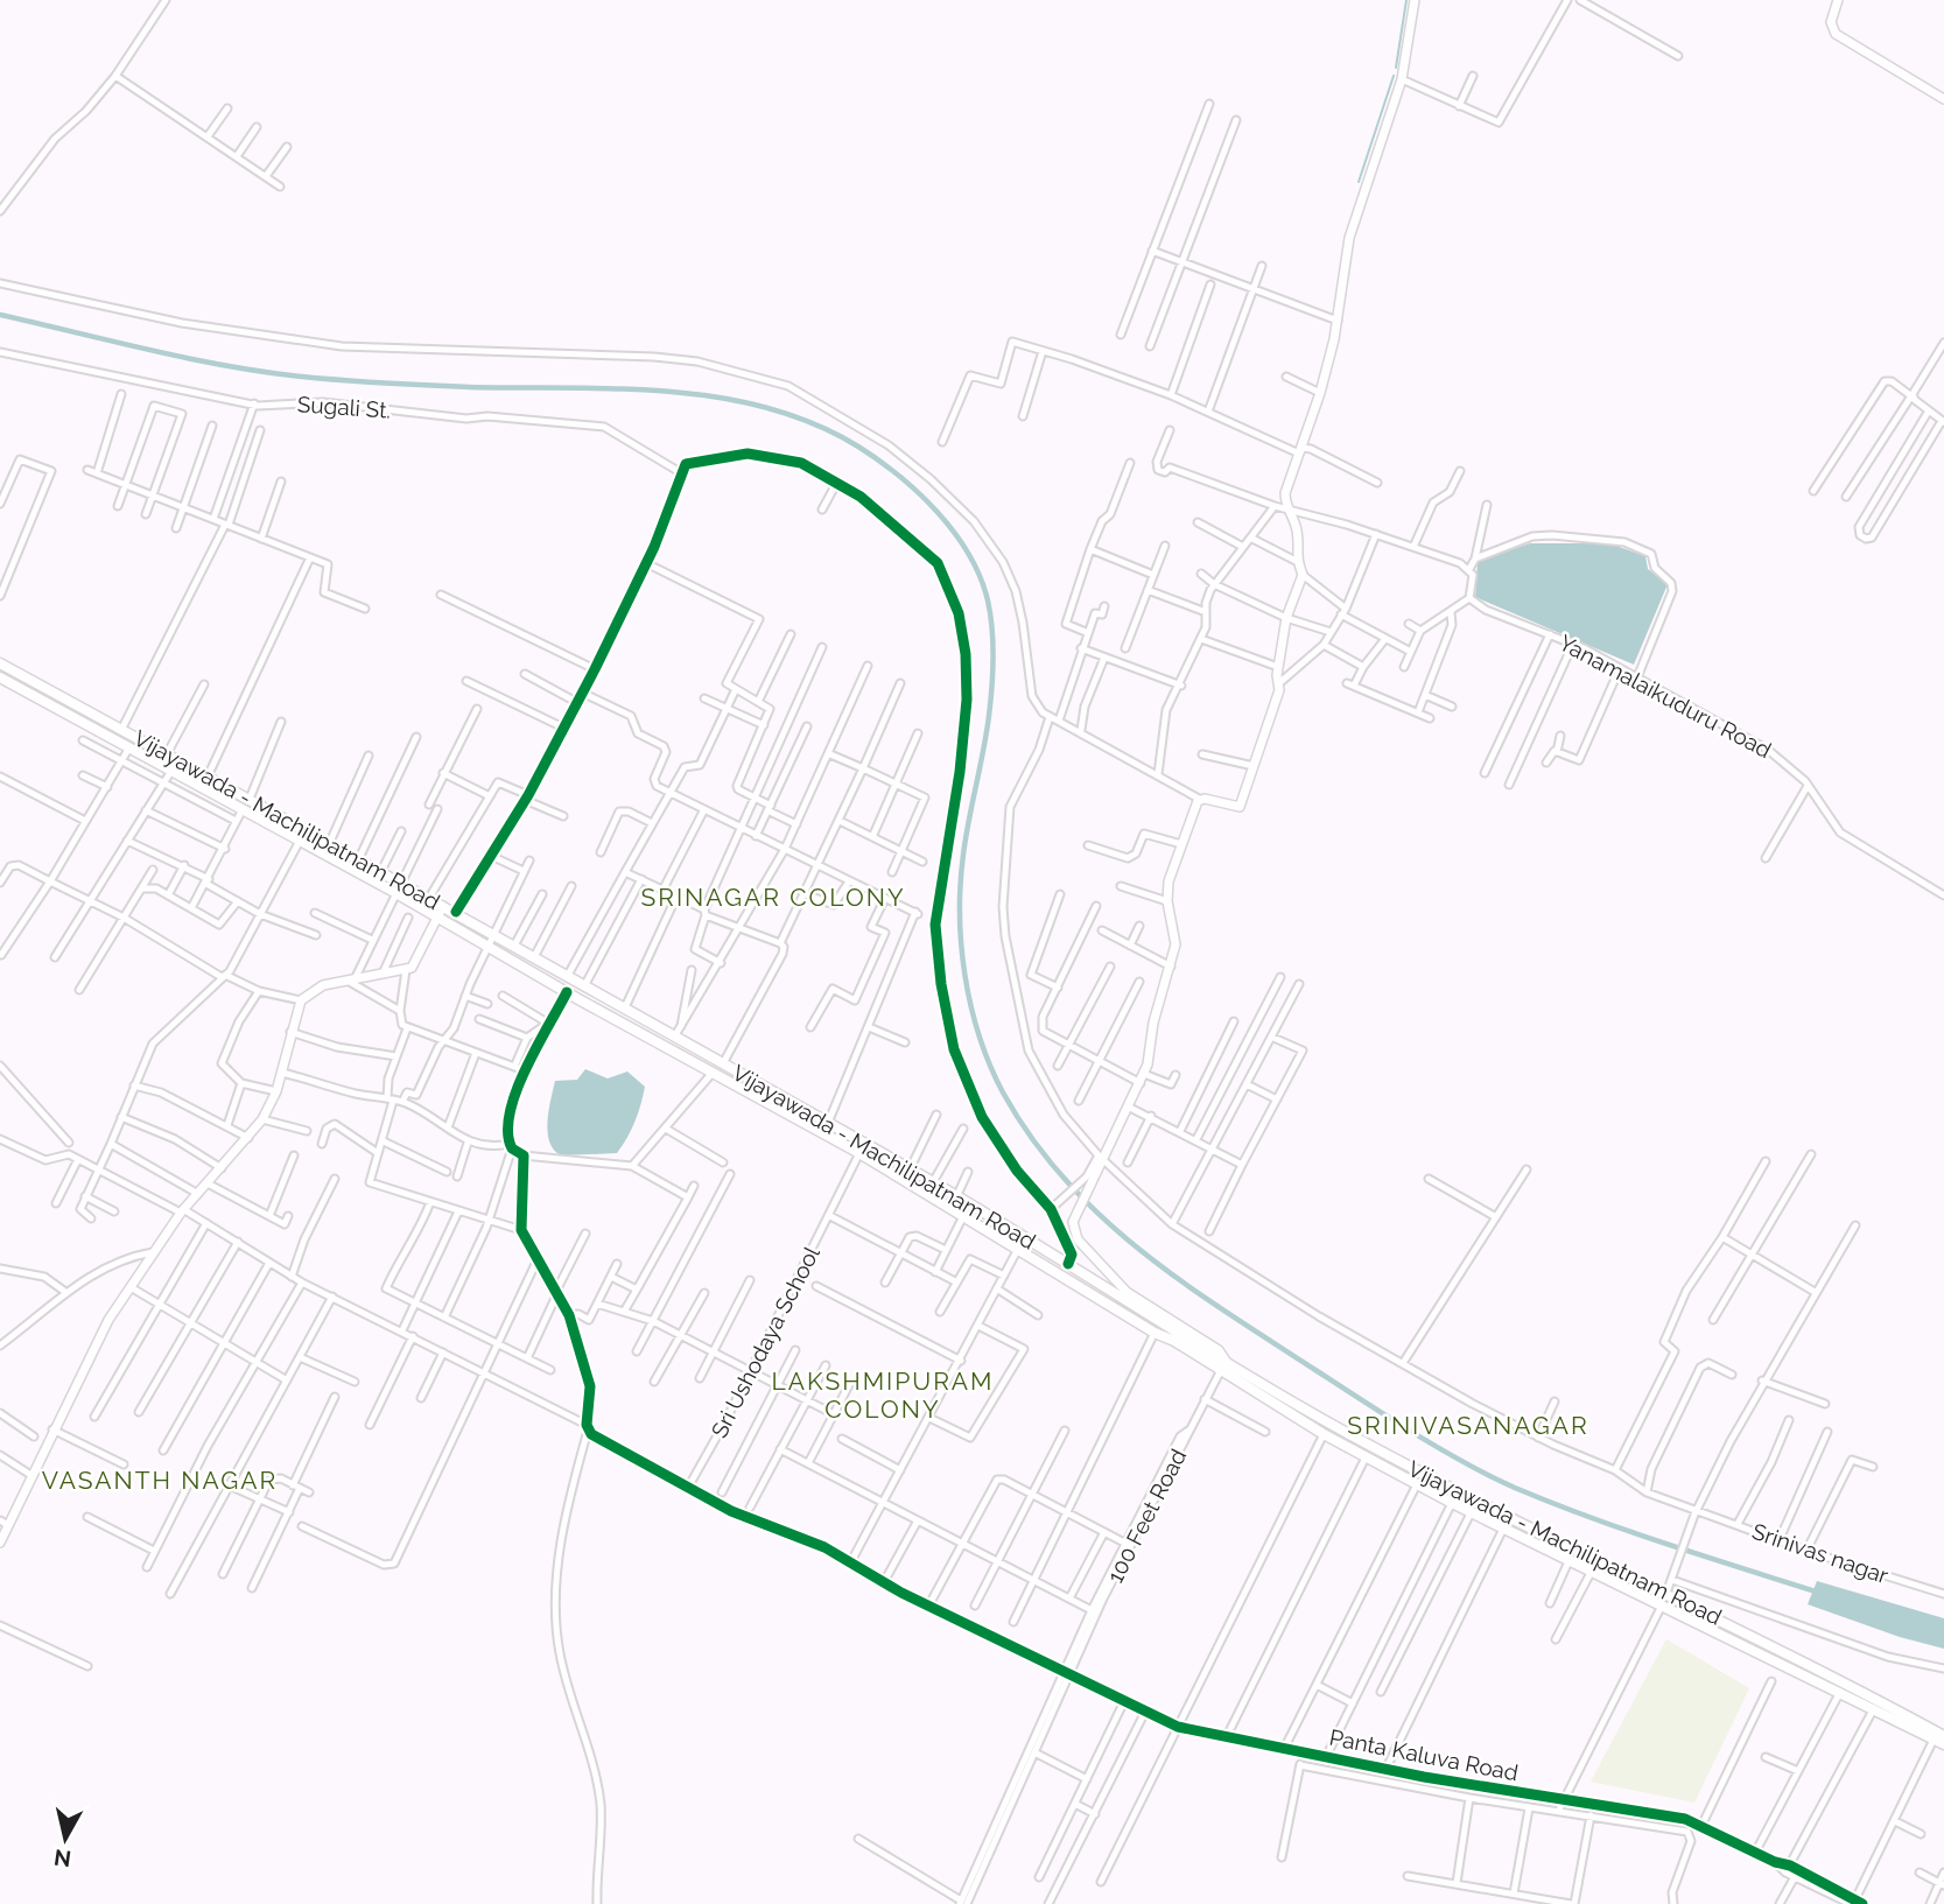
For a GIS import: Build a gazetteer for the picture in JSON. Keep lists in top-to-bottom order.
{
  "streets": {
    "highway": ["Vijayawada - Machilipatnam Road"],
    "street": [
      "Sugali St.",
      "Yanamalaikuduru Road",
      "Sri Ushodaya School",
      "100 Feet Road",
      "Srinivas nagar",
      "Panta Kaluva Road"
    ]
  },
  "crossings": [
    ["Vijayawada - Machilipatnam Road", "Sri Ushodaya School"],
    ["Sri Ushodaya School", "Panta Kaluva Road"],
    ["100 Feet Road", "Panta Kaluva Road"]
  ],
  "districts": [
    "SRINAGAR COLONY",
    "LAKSHMIPURAM COLONY",
    "SRINIVASANAGAR",
    "VASANTH NAGAR"
  ],
  "north": "bottom"
}
